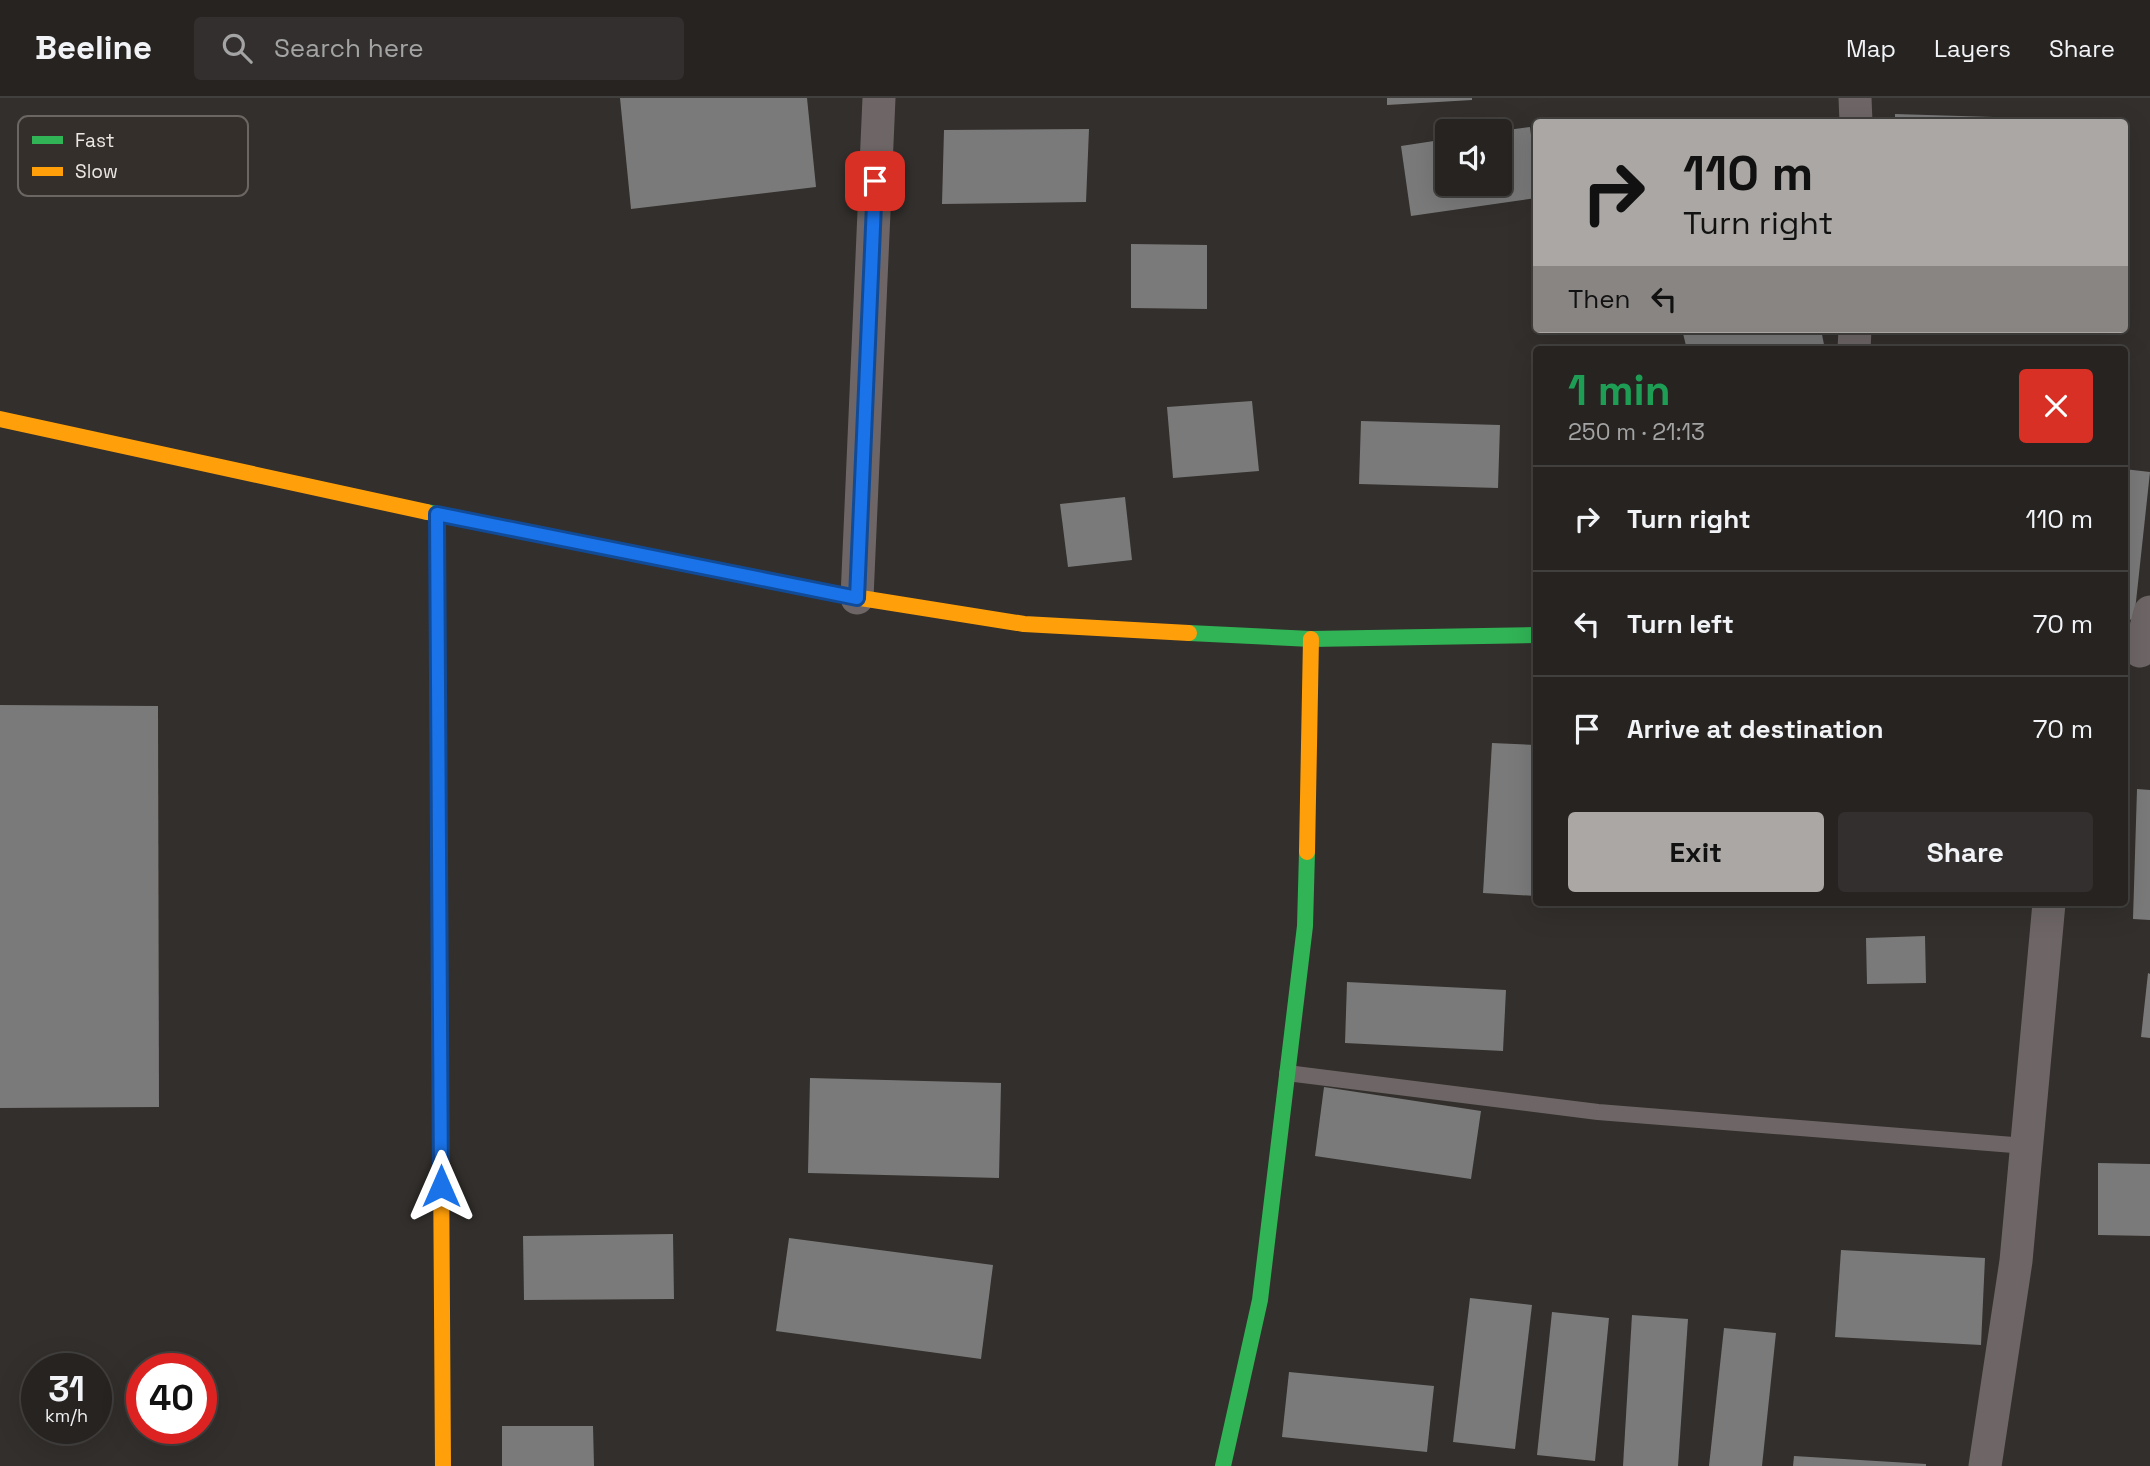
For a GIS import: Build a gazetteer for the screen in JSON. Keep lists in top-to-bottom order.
{
  "legend": ["Fast", "Slow"],
  "page": {
    "header": "Beeline",
    "search": "Search here",
    "nav": ["Map", "Layers", "Share"],
    "turn": ["110 m", "Turn right"],
    "then": "Then",
    "heading": ["1 min", "250 m · 21:13"],
    "list": [
      {
        "name": "Turn right",
        "value": "110 m"
      },
      {
        "name": "Turn left",
        "value": "70 m"
      },
      {
        "name": "Arrive at destination",
        "value": "70 m"
      }
    ],
    "buttons": ["Exit", "Share"],
    "speed": "31 km/h",
    "limit": "40"
  }
}
